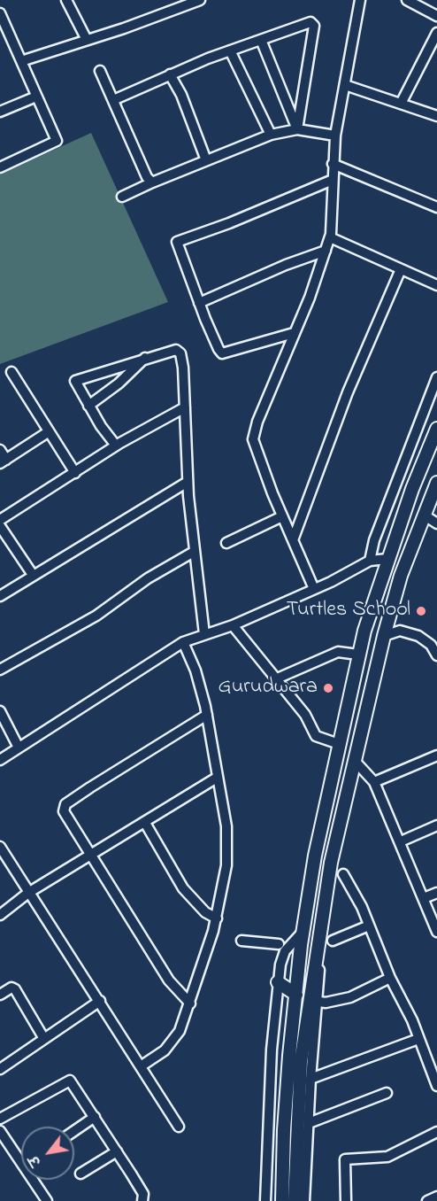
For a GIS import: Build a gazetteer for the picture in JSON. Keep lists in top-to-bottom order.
{
  "places": ["Turtles School", "Gurudwara"],
  "north": "bottom left"
}
